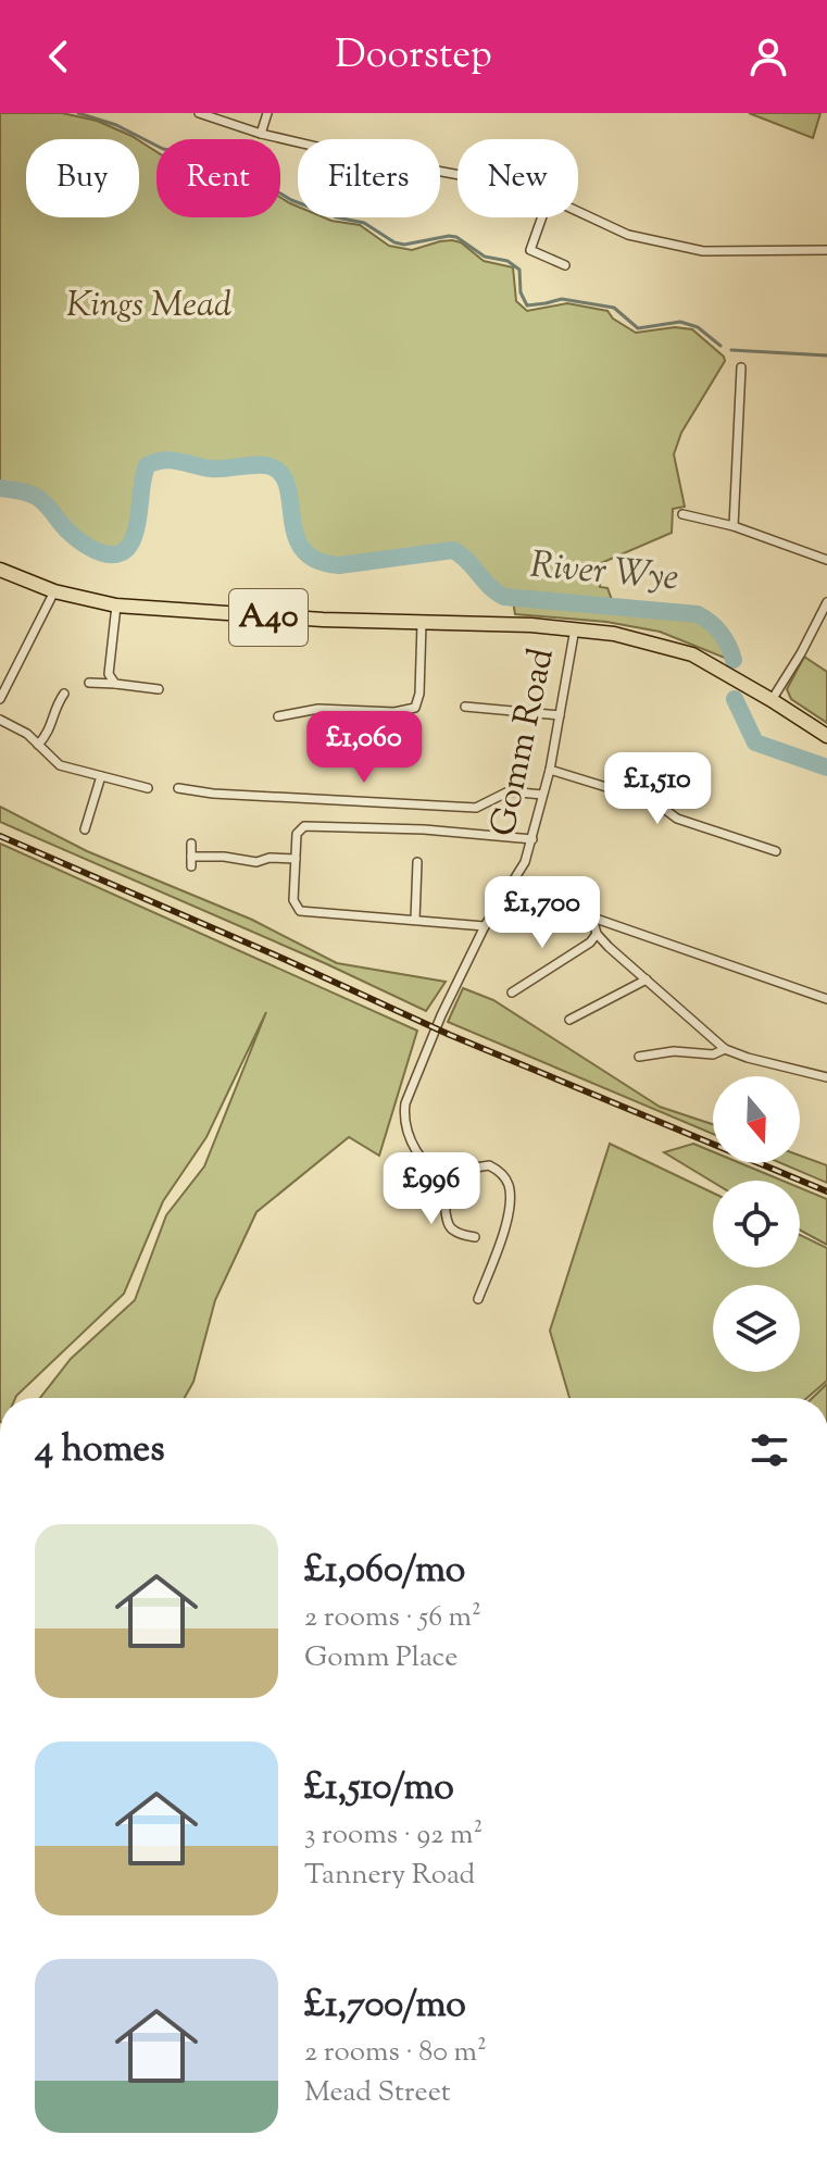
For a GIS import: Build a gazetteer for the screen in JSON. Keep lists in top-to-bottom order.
{
  "streets": {
    "main road": ["A40"],
    "street": ["Gomm Road"]
  },
  "crossings": [
    ["A40", "Gomm Road"]
  ],
  "water": ["River Wye"],
  "parks": ["Kings Mead"],
  "north": "bottom",
  "page": {
    "header": "Doorstep",
    "chip": [
      "Buy",
      "Rent",
      "Filters",
      "New"
    ],
    "price": [
      "£1,060",
      "£1,510",
      "£1,700",
      "£996"
    ],
    "heading": "4 homes",
    "list": [
      {
        "name": "£1,060/mo",
        "note": "2 rooms · 56 m² · Gomm Place"
      },
      {
        "name": "£1,510/mo",
        "note": "3 rooms · 92 m² · Tannery Road"
      },
      {
        "name": "£1,700/mo",
        "note": "2 rooms · 80 m² · Mead Street"
      }
    ]
  }
}
